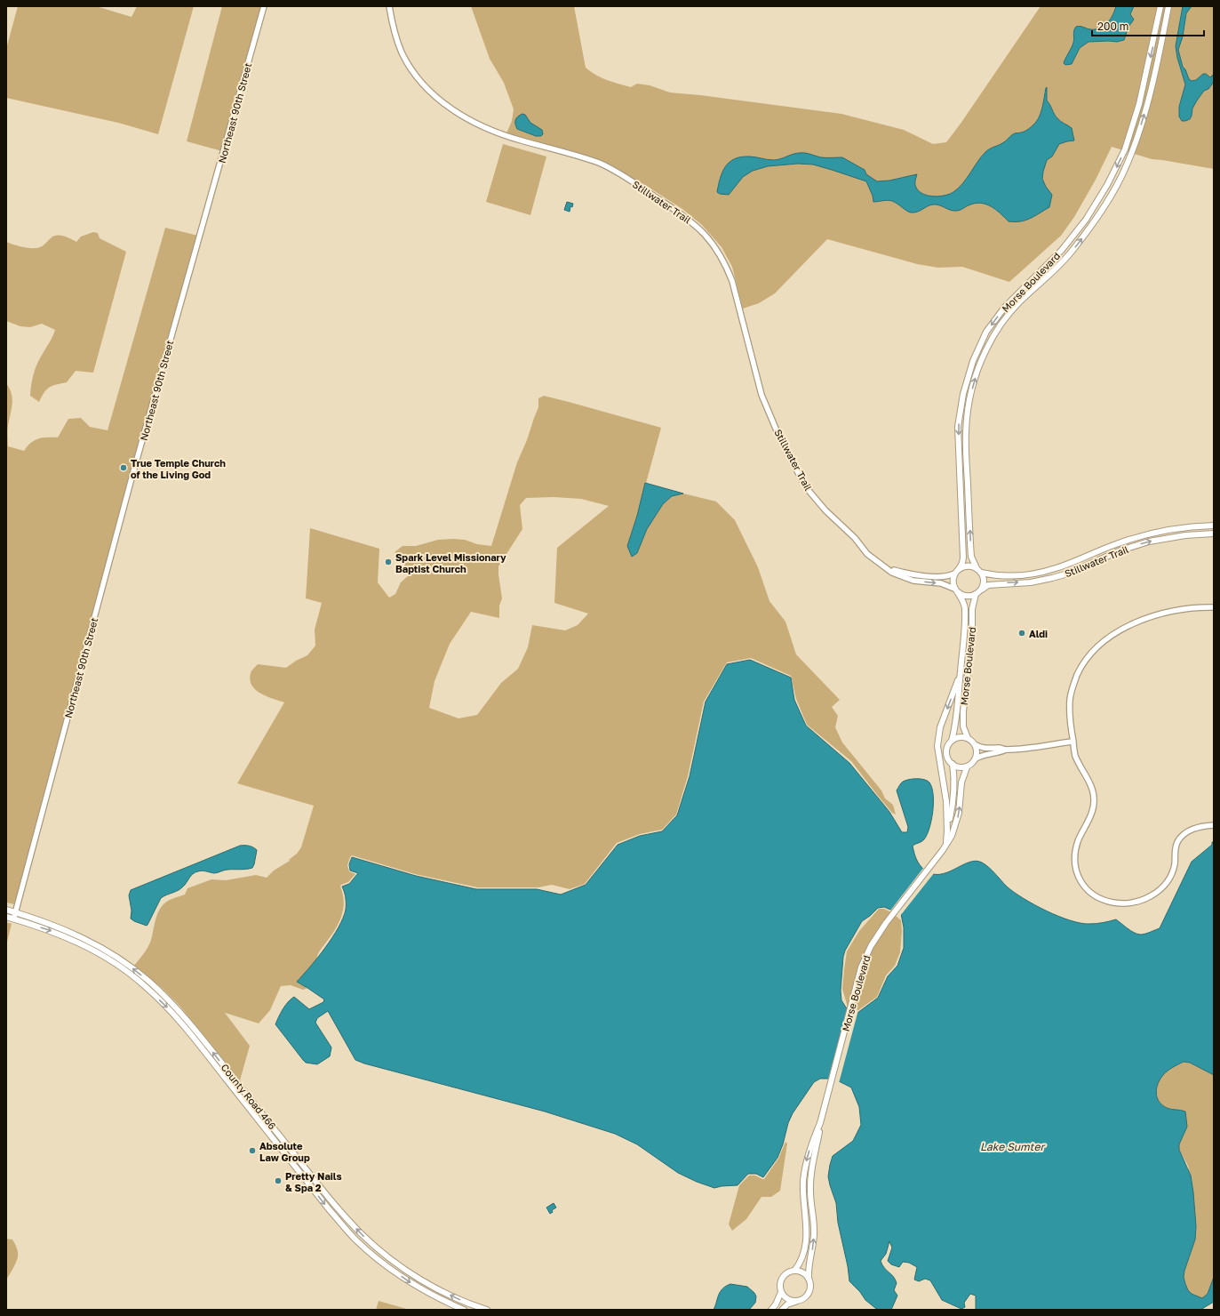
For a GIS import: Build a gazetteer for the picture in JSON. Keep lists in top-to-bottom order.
{
  "streets": {
    "main road": ["Stillwater Trail", "Morse Boulevard", "County Road 466"],
    "street": ["Northeast 90th Street"]
  },
  "crossings": [
    ["Northeast 90th Street", "County Road 466"],
    ["Stillwater Trail", "Morse Boulevard"]
  ],
  "water": ["Lake Sumter"],
  "places": [
    "True Temple Church of the Living God",
    "Spark Level Missionary Baptist Church",
    "Aldi",
    "Absolute Law Group",
    "Pretty Nails & Spa 2"
  ],
  "scale_bar": "200 m"
}
